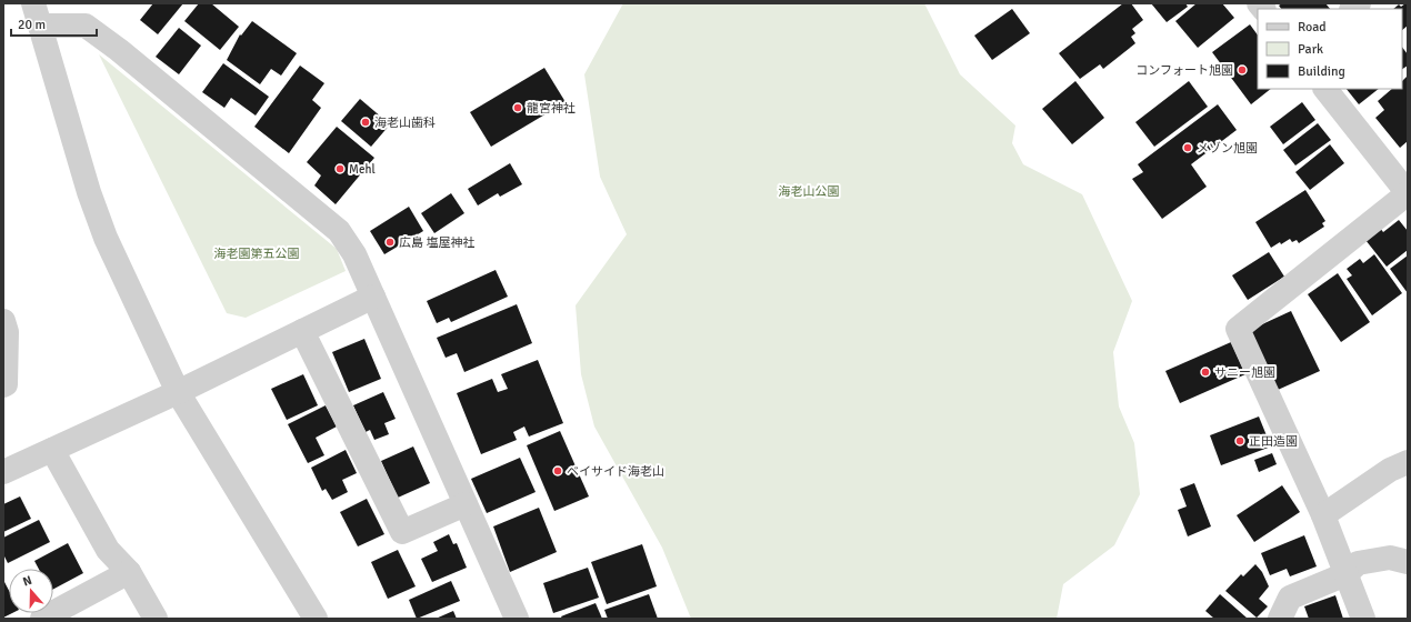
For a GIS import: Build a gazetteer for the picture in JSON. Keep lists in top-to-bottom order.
{
  "parks": ["海老山公園", "海老園第五公園"],
  "places": [
    "コンフォート旭園",
    "龍宮神社",
    "海老山歯科",
    "メゾン旭園",
    "Mehl",
    "広島 塩屋神社",
    "サニー旭園",
    "正田造園",
    "ベイサイド海老山"
  ],
  "legend": ["Road", "Park", "Building"],
  "scale_bar": "20 m",
  "north": "top"
}
